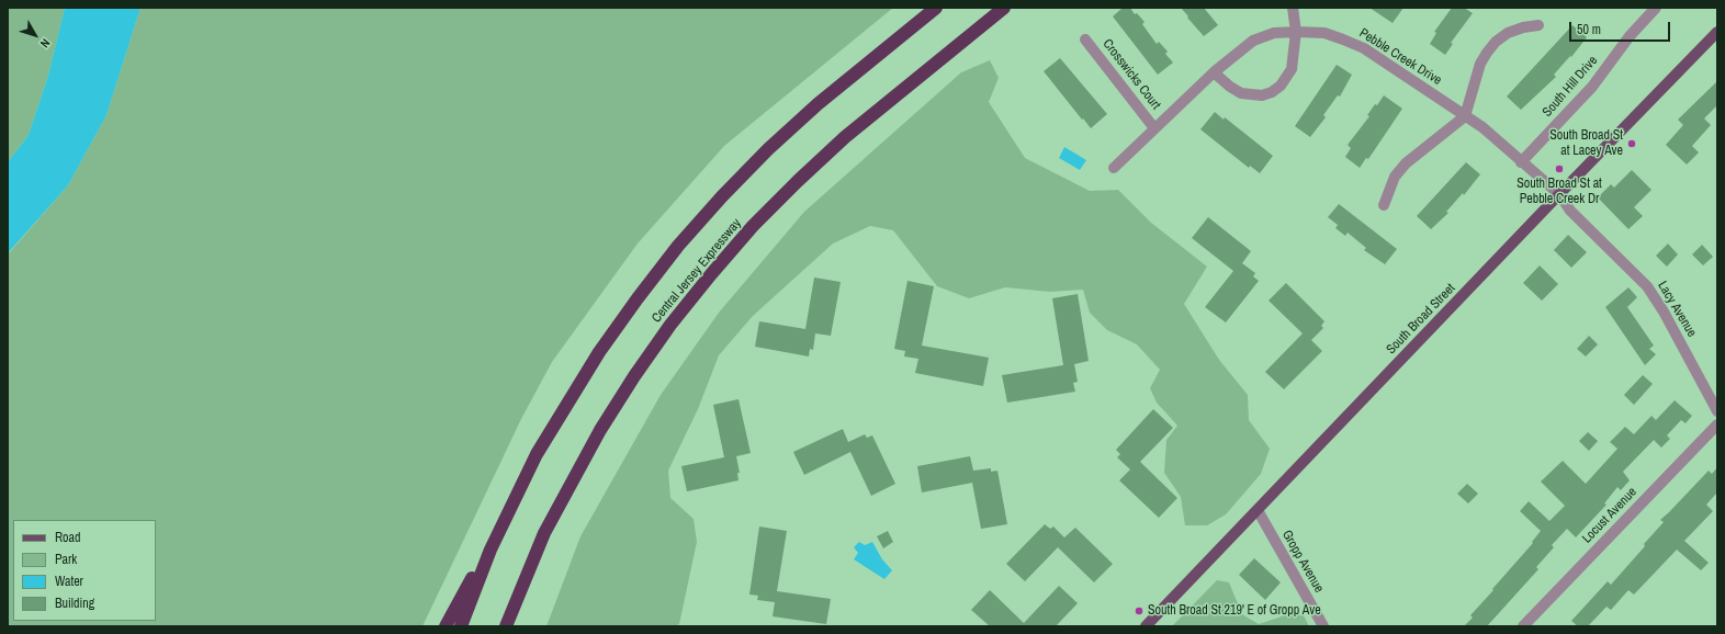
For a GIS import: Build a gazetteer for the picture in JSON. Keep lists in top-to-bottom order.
{
  "streets": {
    "highway": ["Central Jersey Expressway"],
    "main road": ["South Broad Street"],
    "street": [
      "Pebble Creek Drive",
      "Crosswicks Court",
      "South Hill Drive",
      "Lacy Avenue",
      "Locust Avenue",
      "Gropp Avenue"
    ]
  },
  "crossings": [
    ["Pebble Creek Drive", "Crosswicks Court"],
    ["Pebble Creek Drive", "South Hill Drive"],
    ["Pebble Creek Drive", "Lacy Avenue"],
    ["Pebble Creek Drive", "South Broad Street"],
    ["Lacy Avenue", "South Broad Street"],
    ["South Broad Street", "Gropp Avenue"]
  ],
  "places": ["South Broad St at Lacey Ave", "South Broad St at Pebble Creek Dr", "South Broad St 219' E of Gropp Ave"],
  "legend": [
    "Road",
    "Park",
    "Water",
    "Building"
  ],
  "scale_bar": "50 m",
  "north": "bottom right"
}
